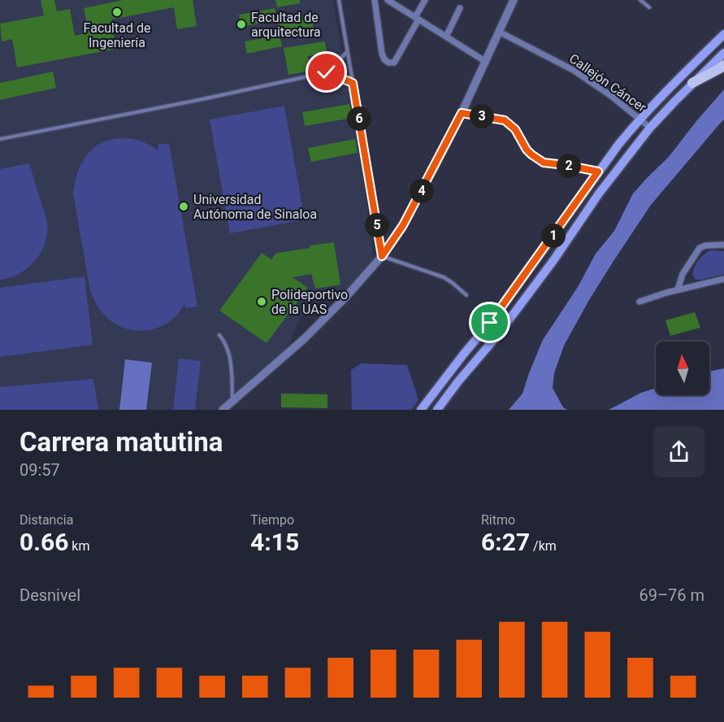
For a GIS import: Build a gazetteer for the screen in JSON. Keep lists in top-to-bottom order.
{
  "streets": {
    "street": ["Callejón Cáncer"]
  },
  "places": [
    "Facultad de Ingeniería",
    "Facultad de arquitectura",
    "Universidad Autónoma de Sinaloa",
    "Polideportivo de la UAS"
  ],
  "north": "top",
  "page": {
    "pins": [
      "3",
      "6",
      "2",
      "4",
      "5",
      "1"
    ],
    "heading": ["Carrera matutina", "09:57"],
    "stats": [
      ["Distancia", "0.66 km"],
      ["Tiempo", "4:15"],
      ["Ritmo", "6:27 /km"]
    ],
    "chart": ["Desnivel", "69–76 m"]
  }
}
